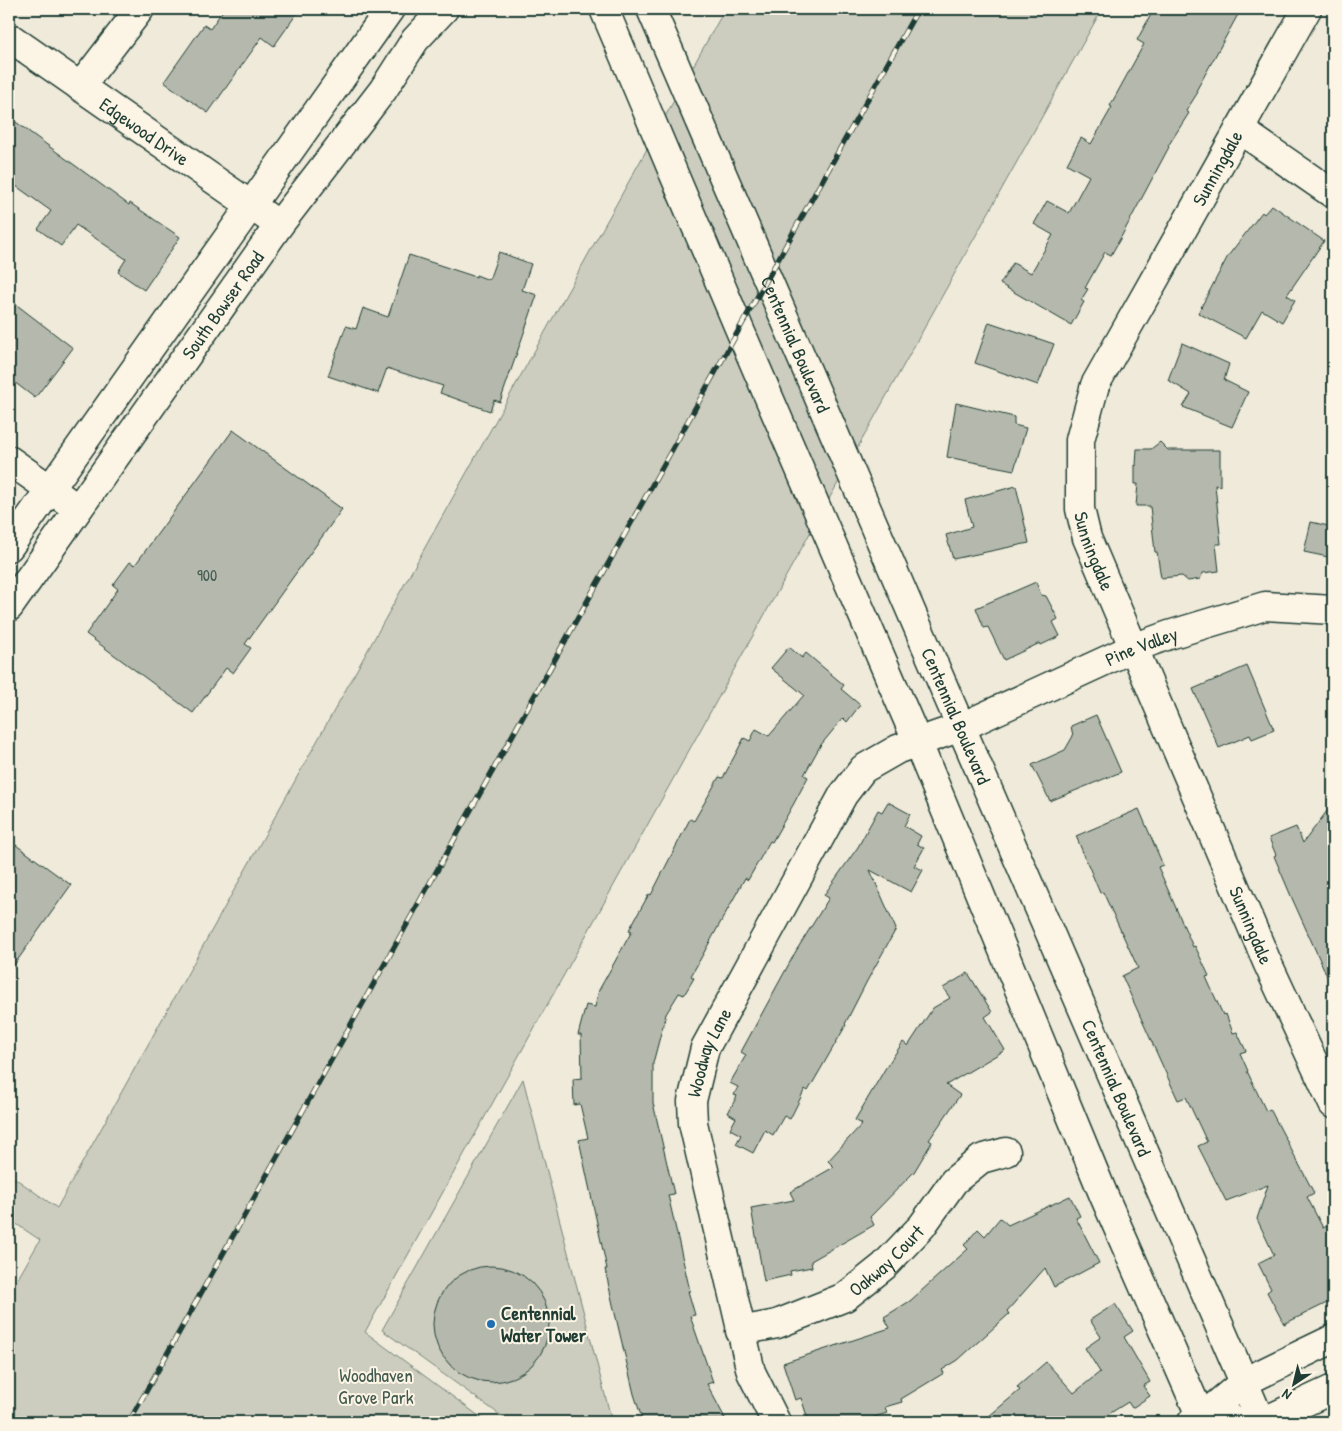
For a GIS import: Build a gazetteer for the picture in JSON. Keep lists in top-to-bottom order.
{
  "streets": {
    "street": [
      "Edgewood Drive",
      "Sunningdale",
      "South Bowser Road",
      "Centennial Boulevard",
      "Pine Valley",
      "Woodway Lane",
      "Oakway Court"
    ]
  },
  "crossings": [
    ["Edgewood Drive", "South Bowser Road"],
    ["Sunningdale", "Pine Valley"],
    ["Centennial Boulevard", "Pine Valley"],
    ["Pine Valley", "Woodway Lane"],
    ["Woodway Lane", "Oakway Court"]
  ],
  "parks": ["Woodhaven Grove Park"],
  "places": ["Centennial Water Tower"],
  "house_numbers": ["900"],
  "north": "bottom left"
}
